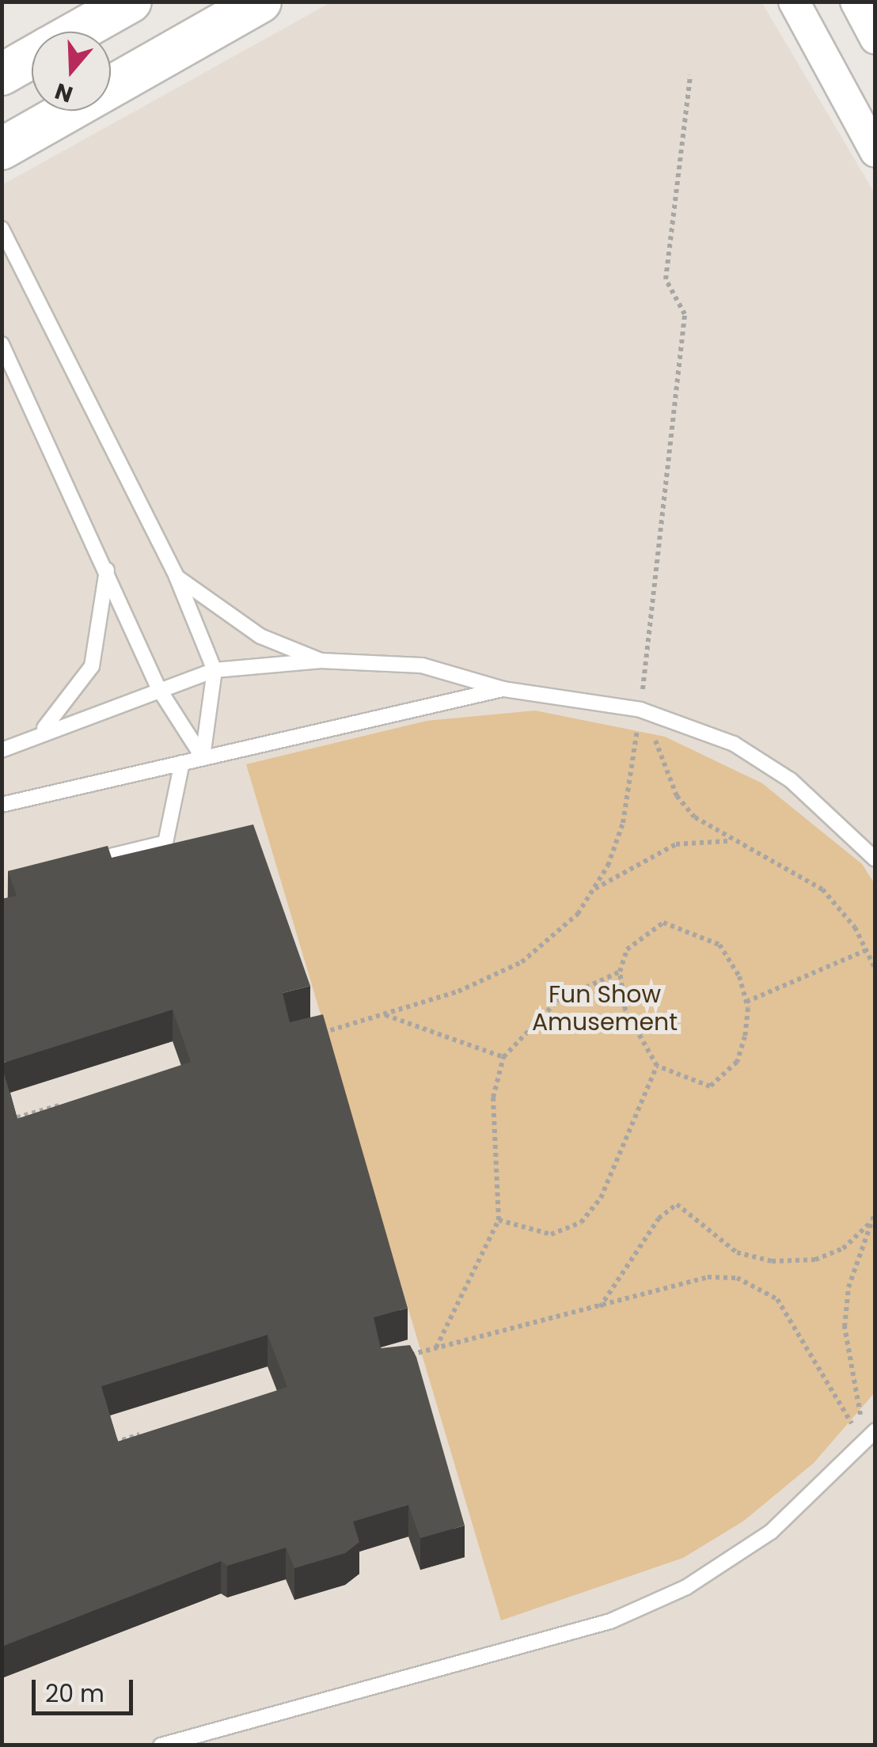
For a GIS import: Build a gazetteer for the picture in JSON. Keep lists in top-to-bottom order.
{
  "parks": ["Fun Show Amusement"],
  "scale_bar": "20 m",
  "north": "bottom"
}
